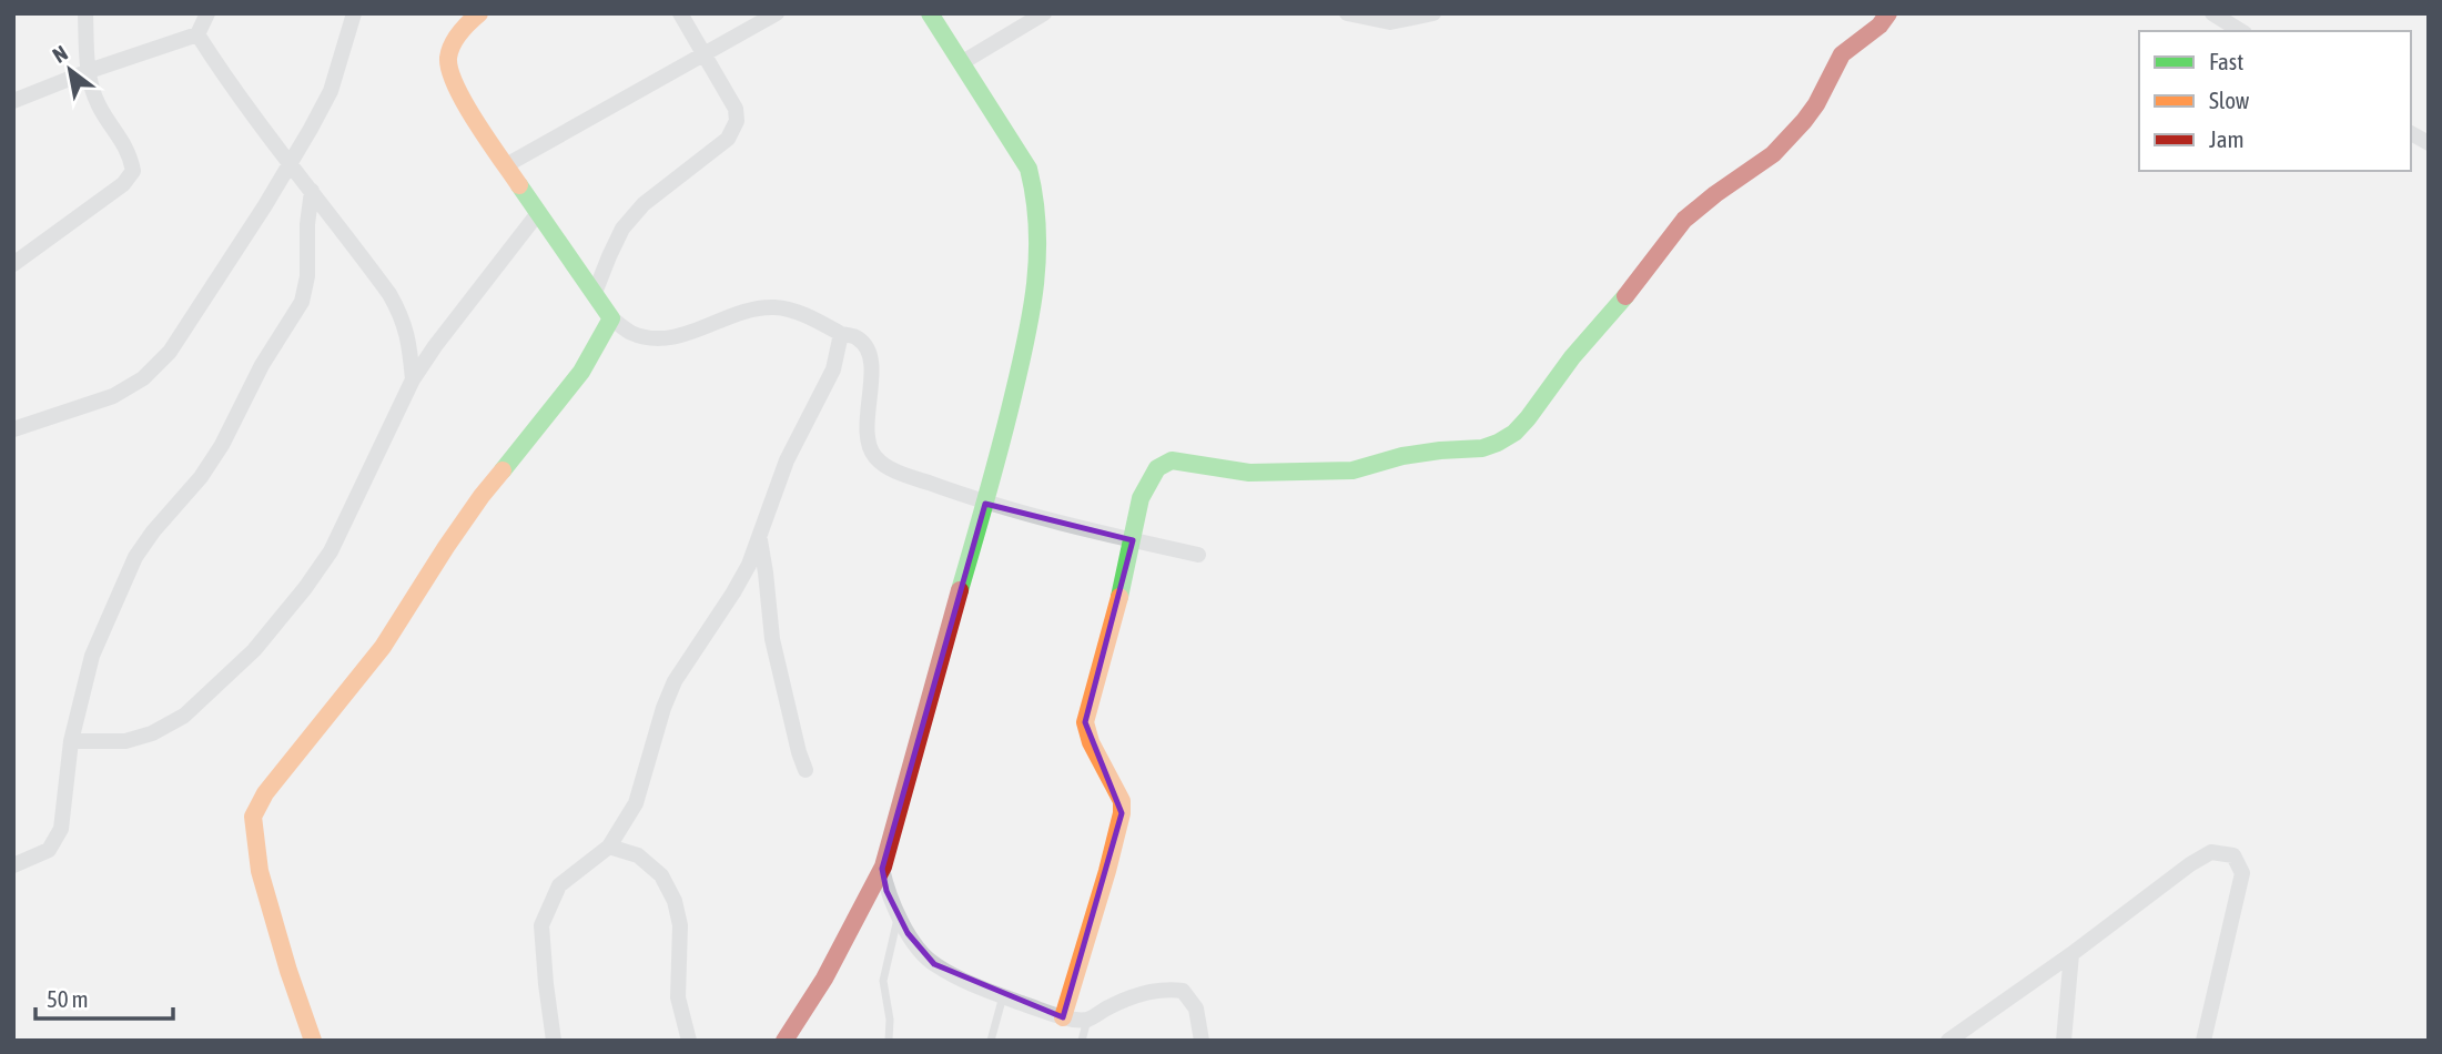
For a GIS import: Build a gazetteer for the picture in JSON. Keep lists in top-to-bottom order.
{
  "legend": ["Fast", "Slow", "Jam"],
  "scale_bar": "50 m",
  "north": "top left"
}
